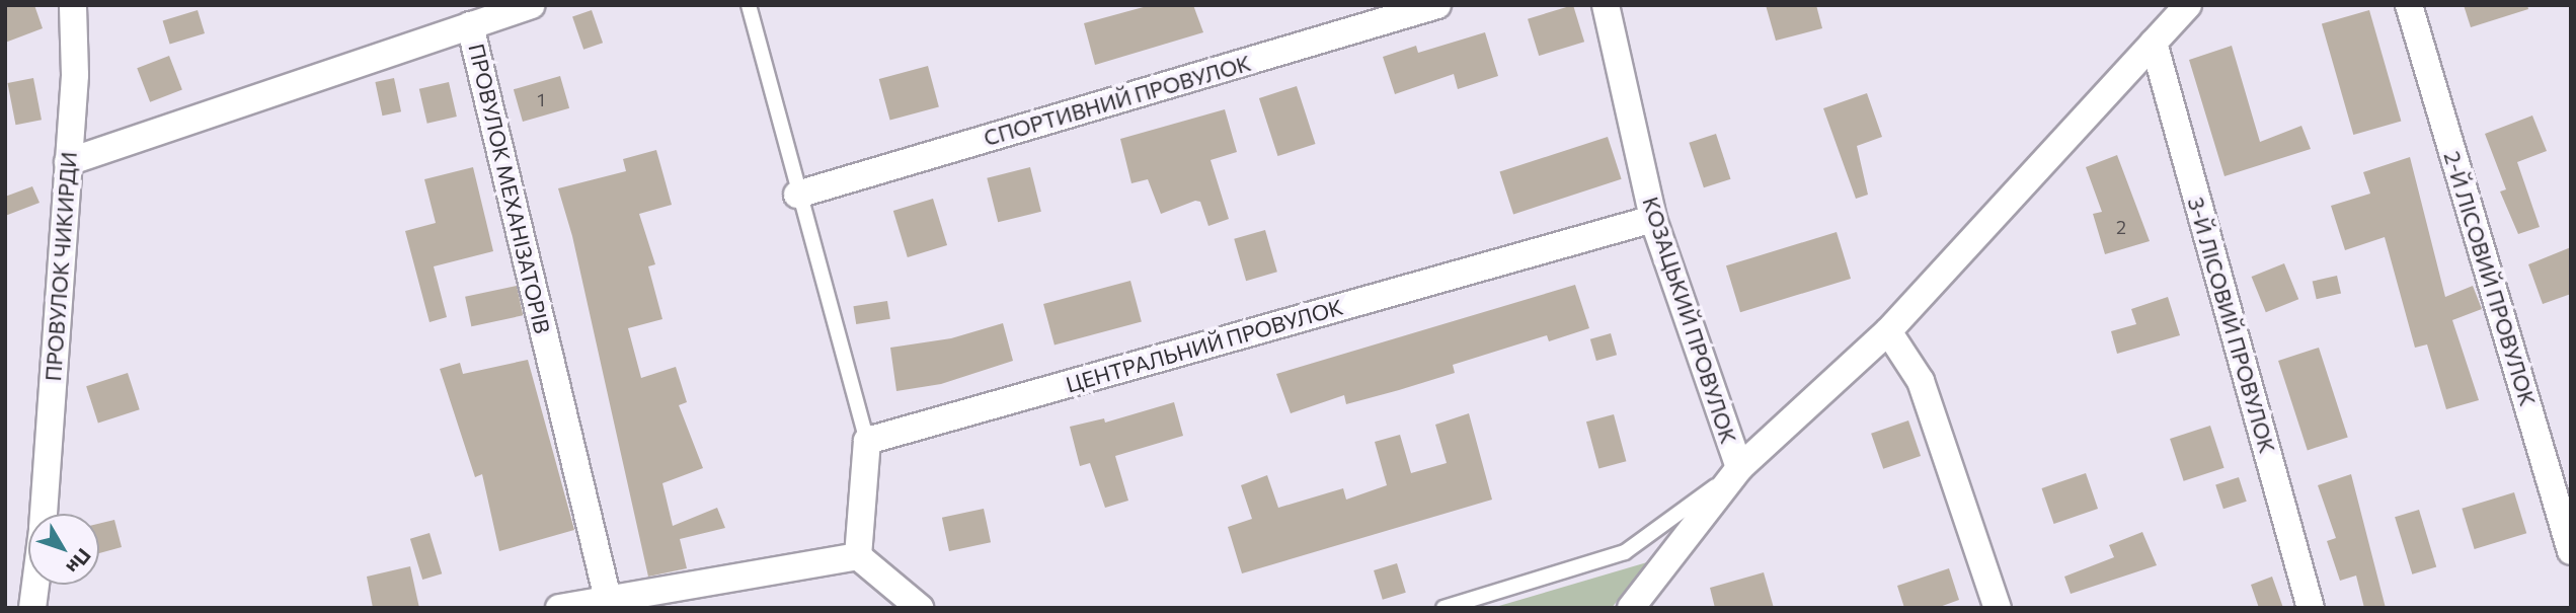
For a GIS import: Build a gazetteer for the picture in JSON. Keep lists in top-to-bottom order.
{
  "streets": {
    "street": [
      "СПОРТИВНИЙ ПРОВУЛОК",
      "ПРОВУЛОК МЕХАНІЗАТОРІВ",
      "ПРОВУЛОК ЧИКИРДИ",
      "2-Й ЛІСОВИЙ ПРОВУЛОК",
      "КОЗАЦЬКИЙ ПРОВУЛОК",
      "3-Й ЛІСОВИЙ ПРОВУЛОК",
      "ЦЕНТРАЛЬНИЙ ПРОВУЛОК"
    ]
  },
  "crossings": [
    ["ПРОВУЛОК МЕХАНІЗАТОРІВ", "ПРОВУЛОК ЧИКИРДИ"],
    ["КОЗАЦЬКИЙ ПРОВУЛОК", "ЦЕНТРАЛЬНИЙ ПРОВУЛОК"]
  ],
  "house_numbers": ["1", "2"],
  "north": "bottom right"
}
